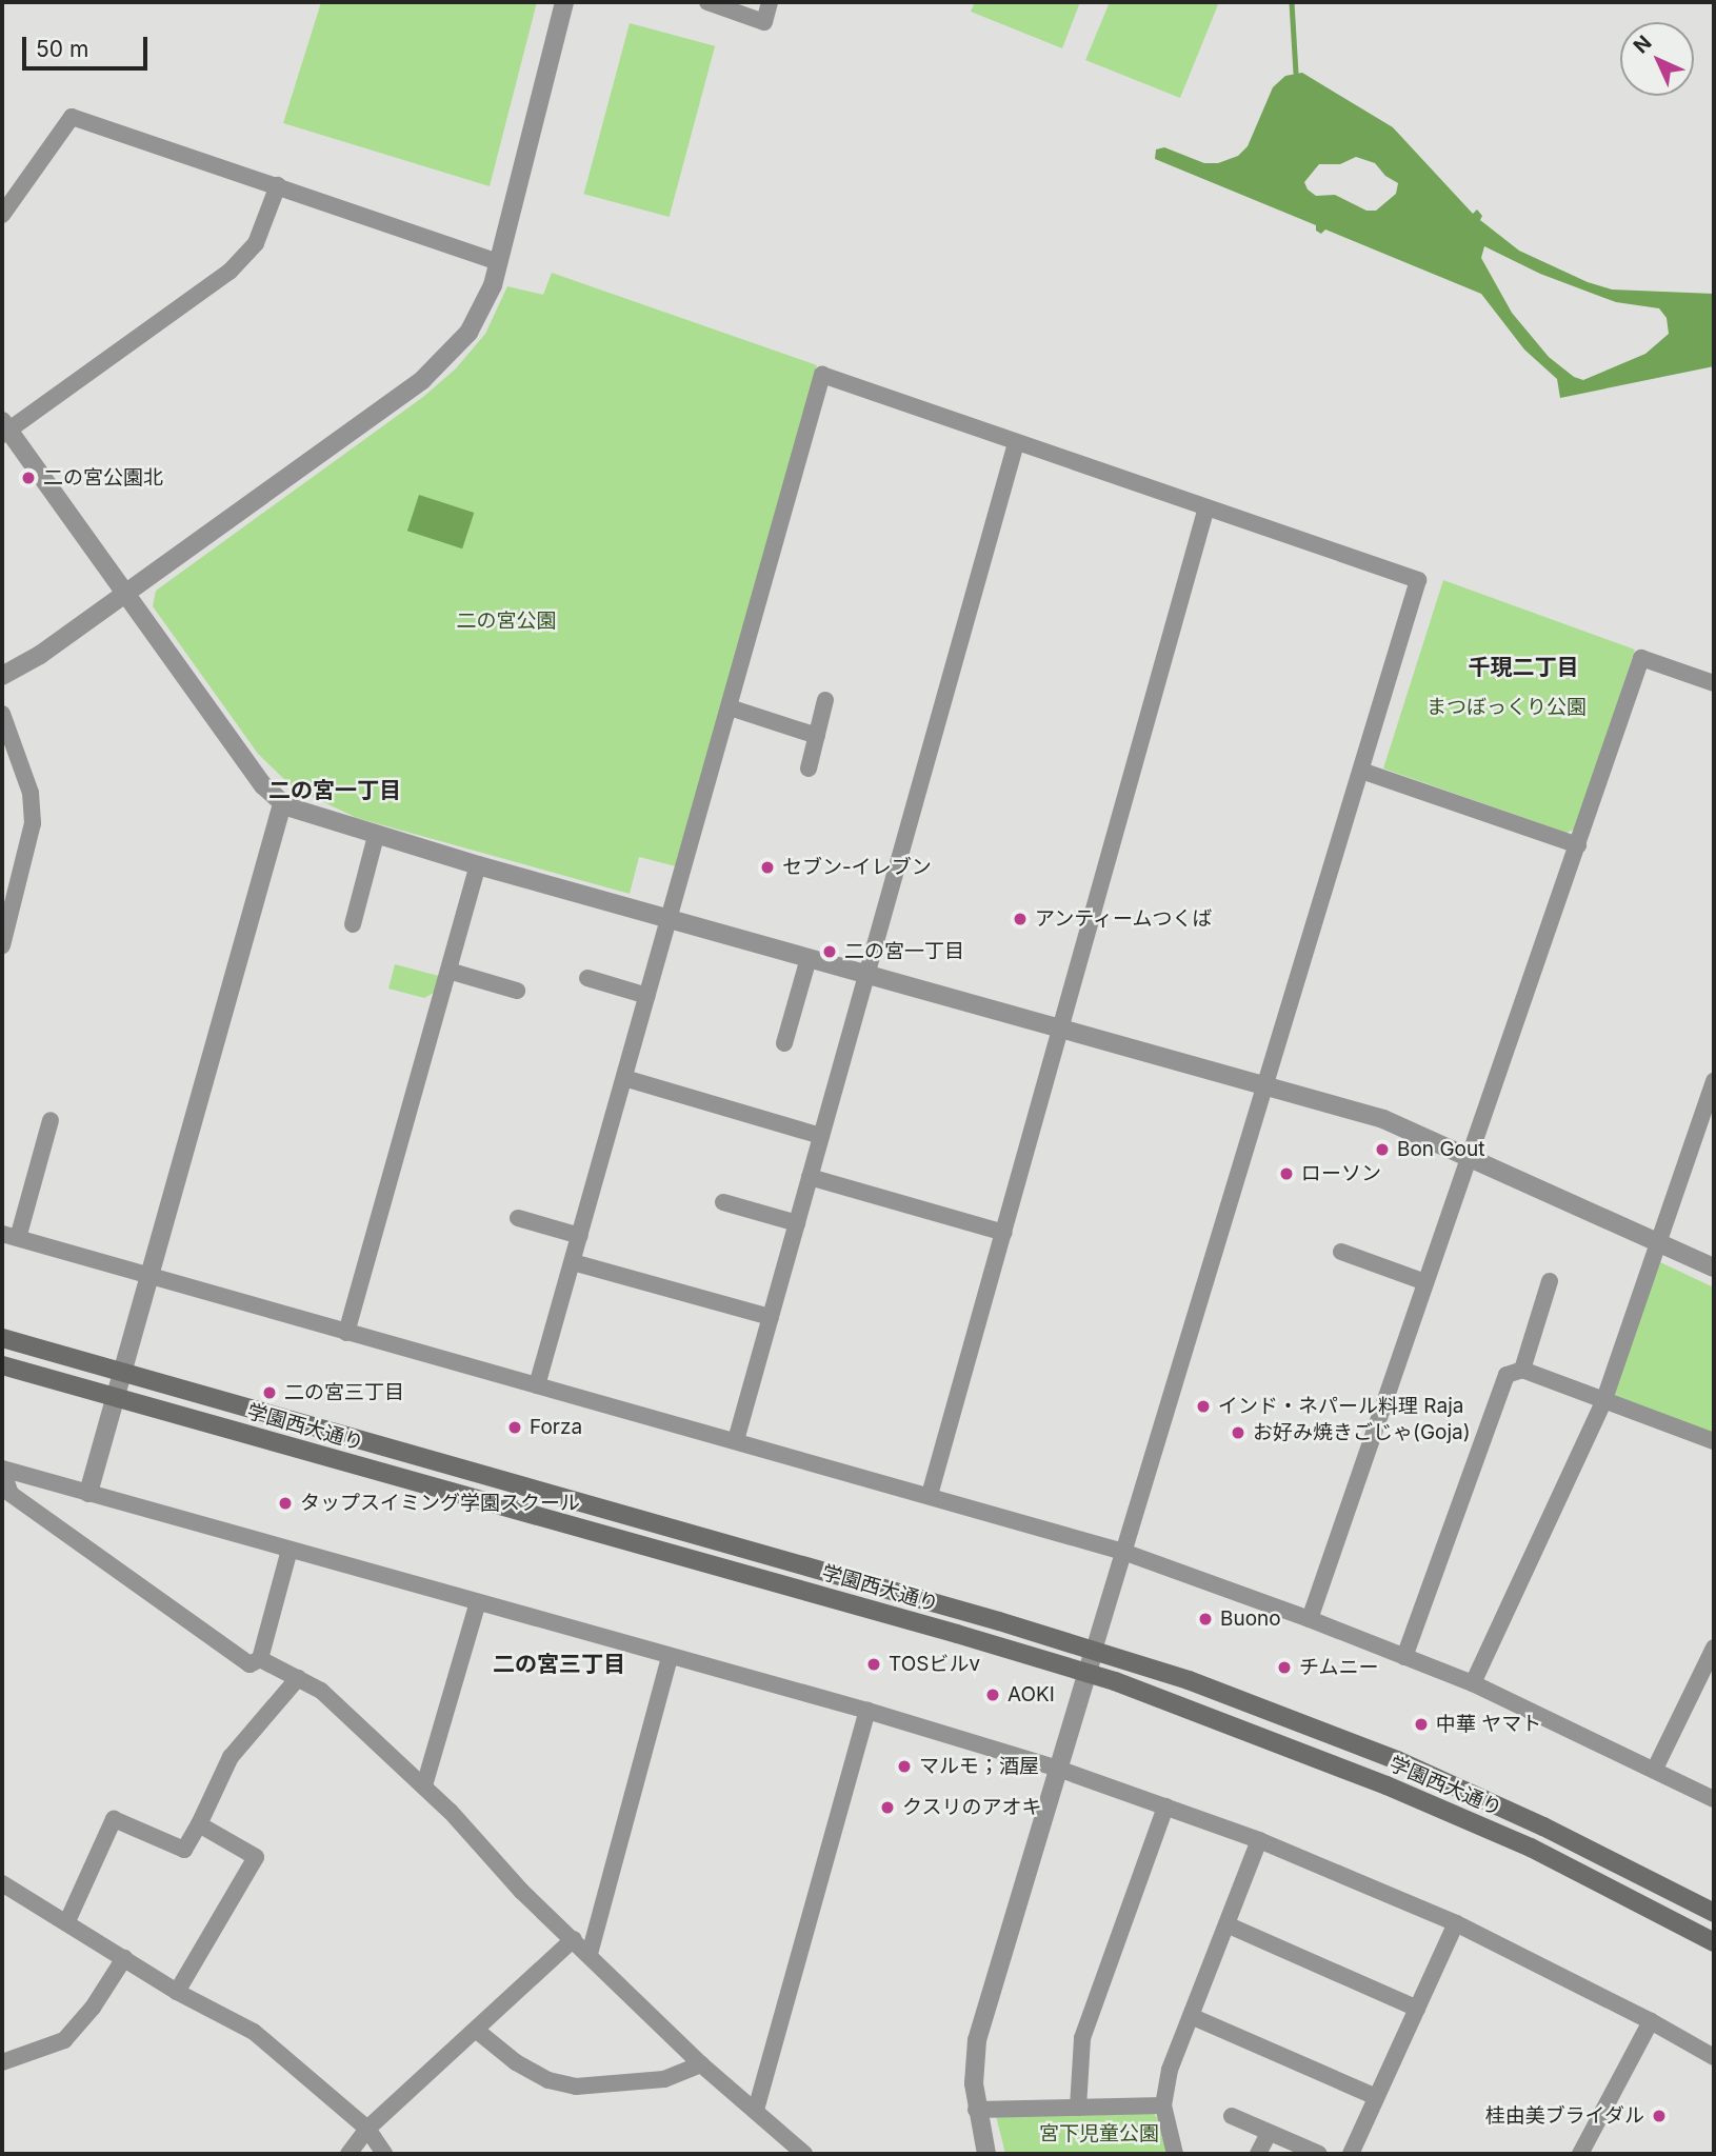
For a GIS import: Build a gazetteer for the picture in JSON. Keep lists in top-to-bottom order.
{
  "streets": {
    "main road": ["学園西大通り"]
  },
  "districts": ["千現二丁目", "二の宮一丁目", "二の宮三丁目"],
  "parks": ["二の宮公園", "まつぼっくり公園", "宮下児童公園"],
  "places": [
    "二の宮公園北",
    "セブン-イレブン",
    "アンティームつくば",
    "二の宮一丁目",
    "Bon Gout",
    "ローソン",
    "二の宮三丁目",
    "インド・ネパール料理 Raja",
    "Forza",
    "お好み焼きごじゃ(Goja)",
    "タップスイミング学園スクール",
    "Buono",
    "TOSビルⅴ",
    "チムニー",
    "AOKI",
    "中華 ヤマト",
    "マルモ；酒屋",
    "クスリのアオキ",
    "桂由美ブライダル"
  ],
  "scale_bar": "50 m",
  "north": "top left"
}
